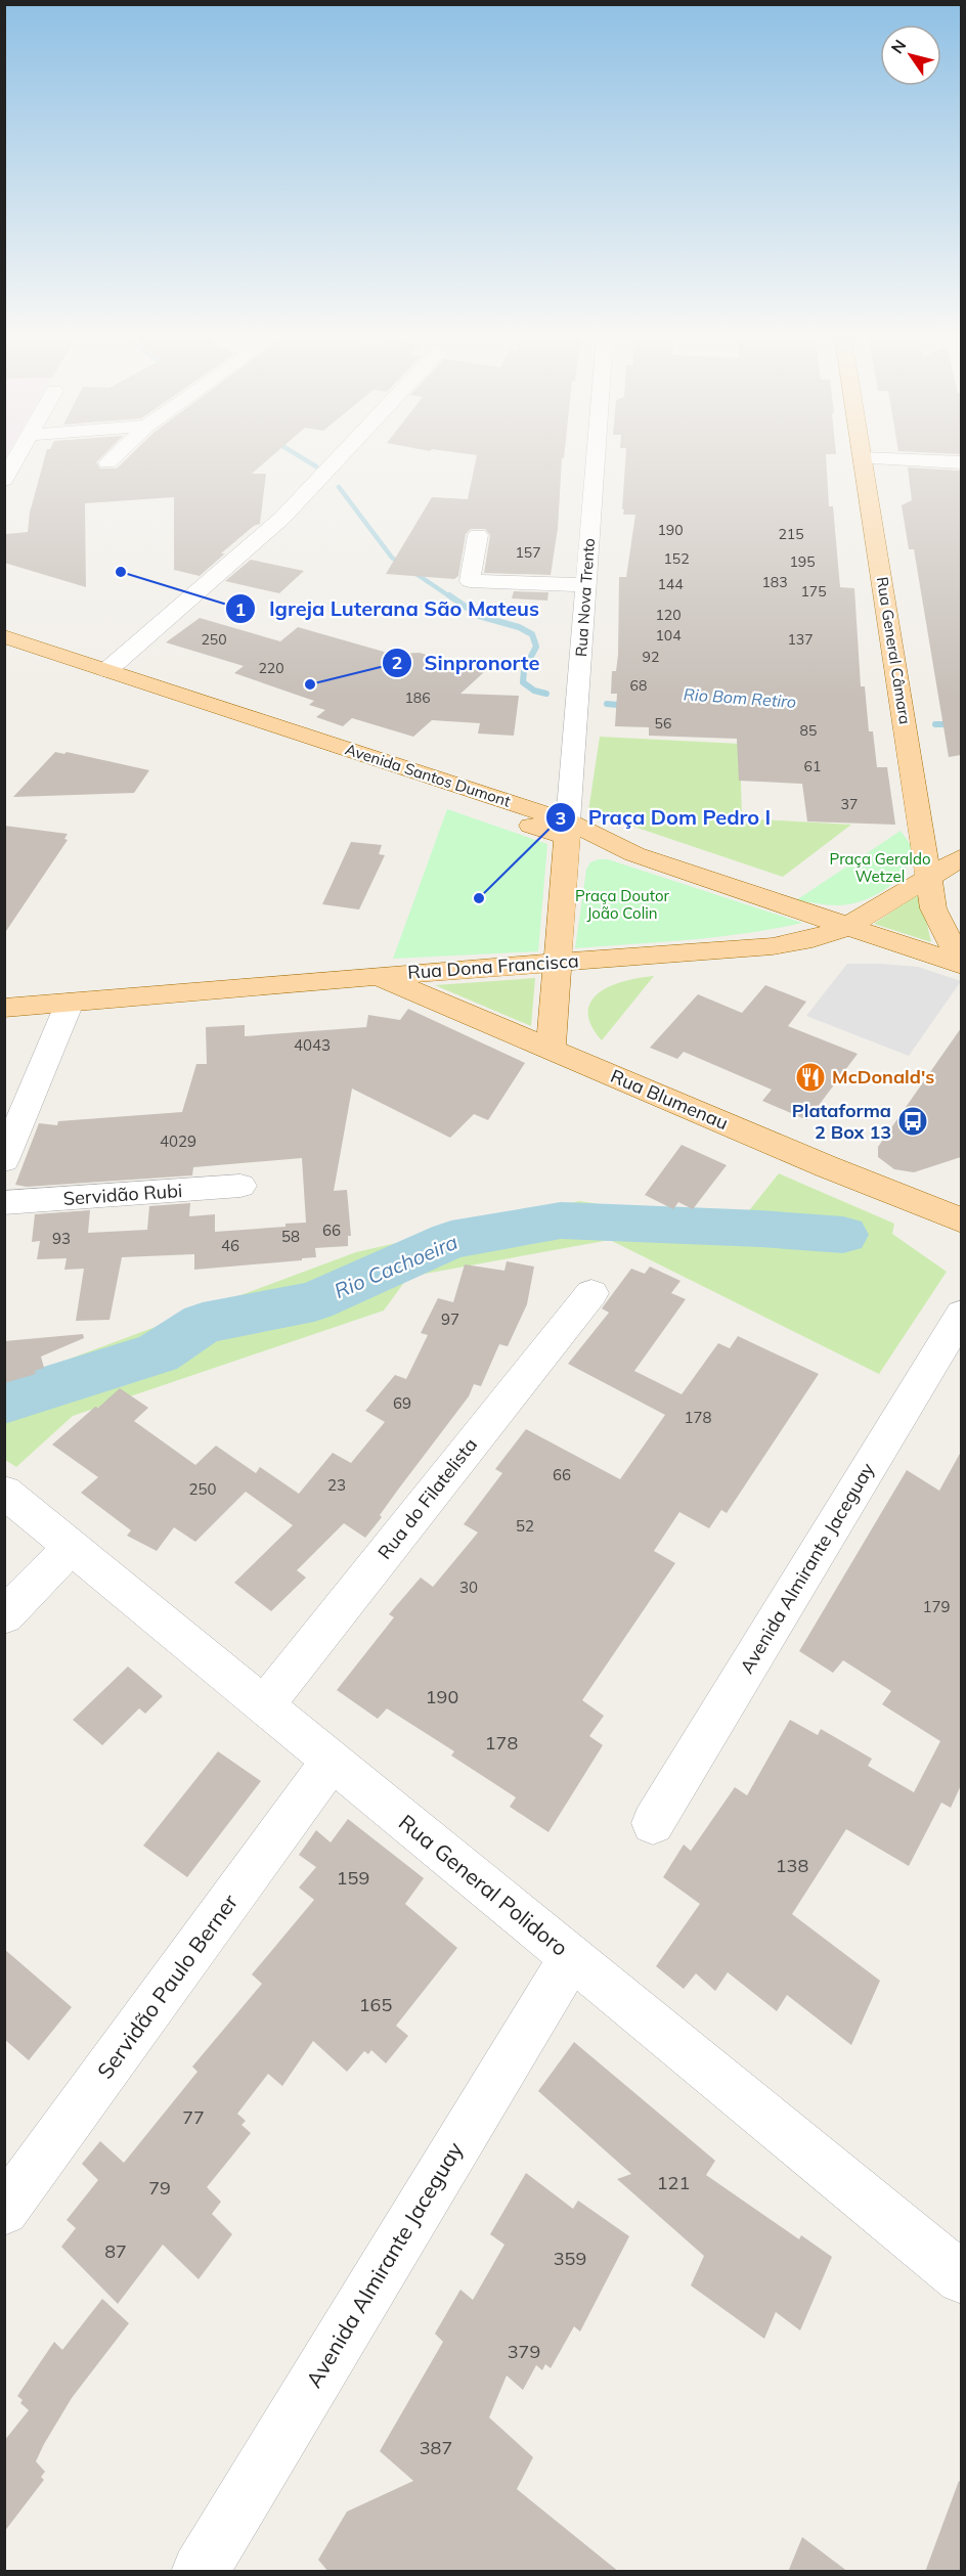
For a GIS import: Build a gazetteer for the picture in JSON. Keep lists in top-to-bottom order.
{
  "streets": {
    "main road": [
      "Rua Nova Trento",
      "Rua General Câmara",
      "Avenida Santos Dumont",
      "Rua Dona Francisca",
      "Rua Blumenau"
    ],
    "street": [
      "Servidão Rubi",
      "Rua do Filatelista",
      "Avenida Almirante Jaceguay",
      "Rua General Polidoro",
      "Servidão Paulo Berner"
    ]
  },
  "crossings": [
    ["Rua Nova Trento", "Avenida Santos Dumont"],
    ["Rua Nova Trento", "Rua Dona Francisca"],
    ["Rua Nova Trento", "Rua Blumenau"],
    ["Rua General Câmara", "Rua Dona Francisca"],
    ["Rua Dona Francisca", "Rua Blumenau"],
    ["Rua do Filatelista", "Rua General Polidoro"],
    ["Avenida Almirante Jaceguay", "Rua General Polidoro"],
    ["Rua General Polidoro", "Servidão Paulo Berner"]
  ],
  "water": ["Rio Bom Retiro", "Rio Cachoeira"],
  "parks": ["Praça Geraldo Wetzel", "Praça Doutor João Colin"],
  "places": {
    "other": ["Igreja Luterana São Mateus", "Sinpronorte", "Praça Dom Pedro I"],
    "restaurant": ["McDonald's"],
    "bus stop": ["Plataforma 2 Box 13"]
  },
  "house_numbers": [
    "190",
    "215",
    "157",
    "152",
    "195",
    "183",
    "144",
    "175",
    "120",
    "104",
    "250",
    "137",
    "92",
    "220",
    "68",
    "186",
    "56",
    "85",
    "61",
    "37",
    "4043",
    "4029",
    "66",
    "58",
    "93",
    "46",
    "97",
    "69",
    "178",
    "66",
    "23",
    "250",
    "52",
    "30",
    "179",
    "190",
    "178",
    "138",
    "159",
    "165",
    "77",
    "121",
    "79",
    "87",
    "359",
    "379",
    "387"
  ],
  "north": "top left"
}
